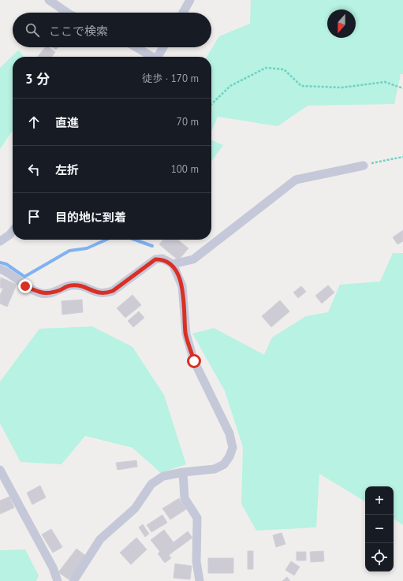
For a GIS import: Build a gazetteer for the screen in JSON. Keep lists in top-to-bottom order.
{
  "north": "bottom",
  "page": {
    "search": "ここで検索",
    "heading": ["3 分", "徒歩 · 170 m"],
    "list": [
      ["直進", "70 m"],
      ["左折", "100 m"],
      "目的地に到着"
    ],
    "map_buttons": ["+", "−"]
  }
}
